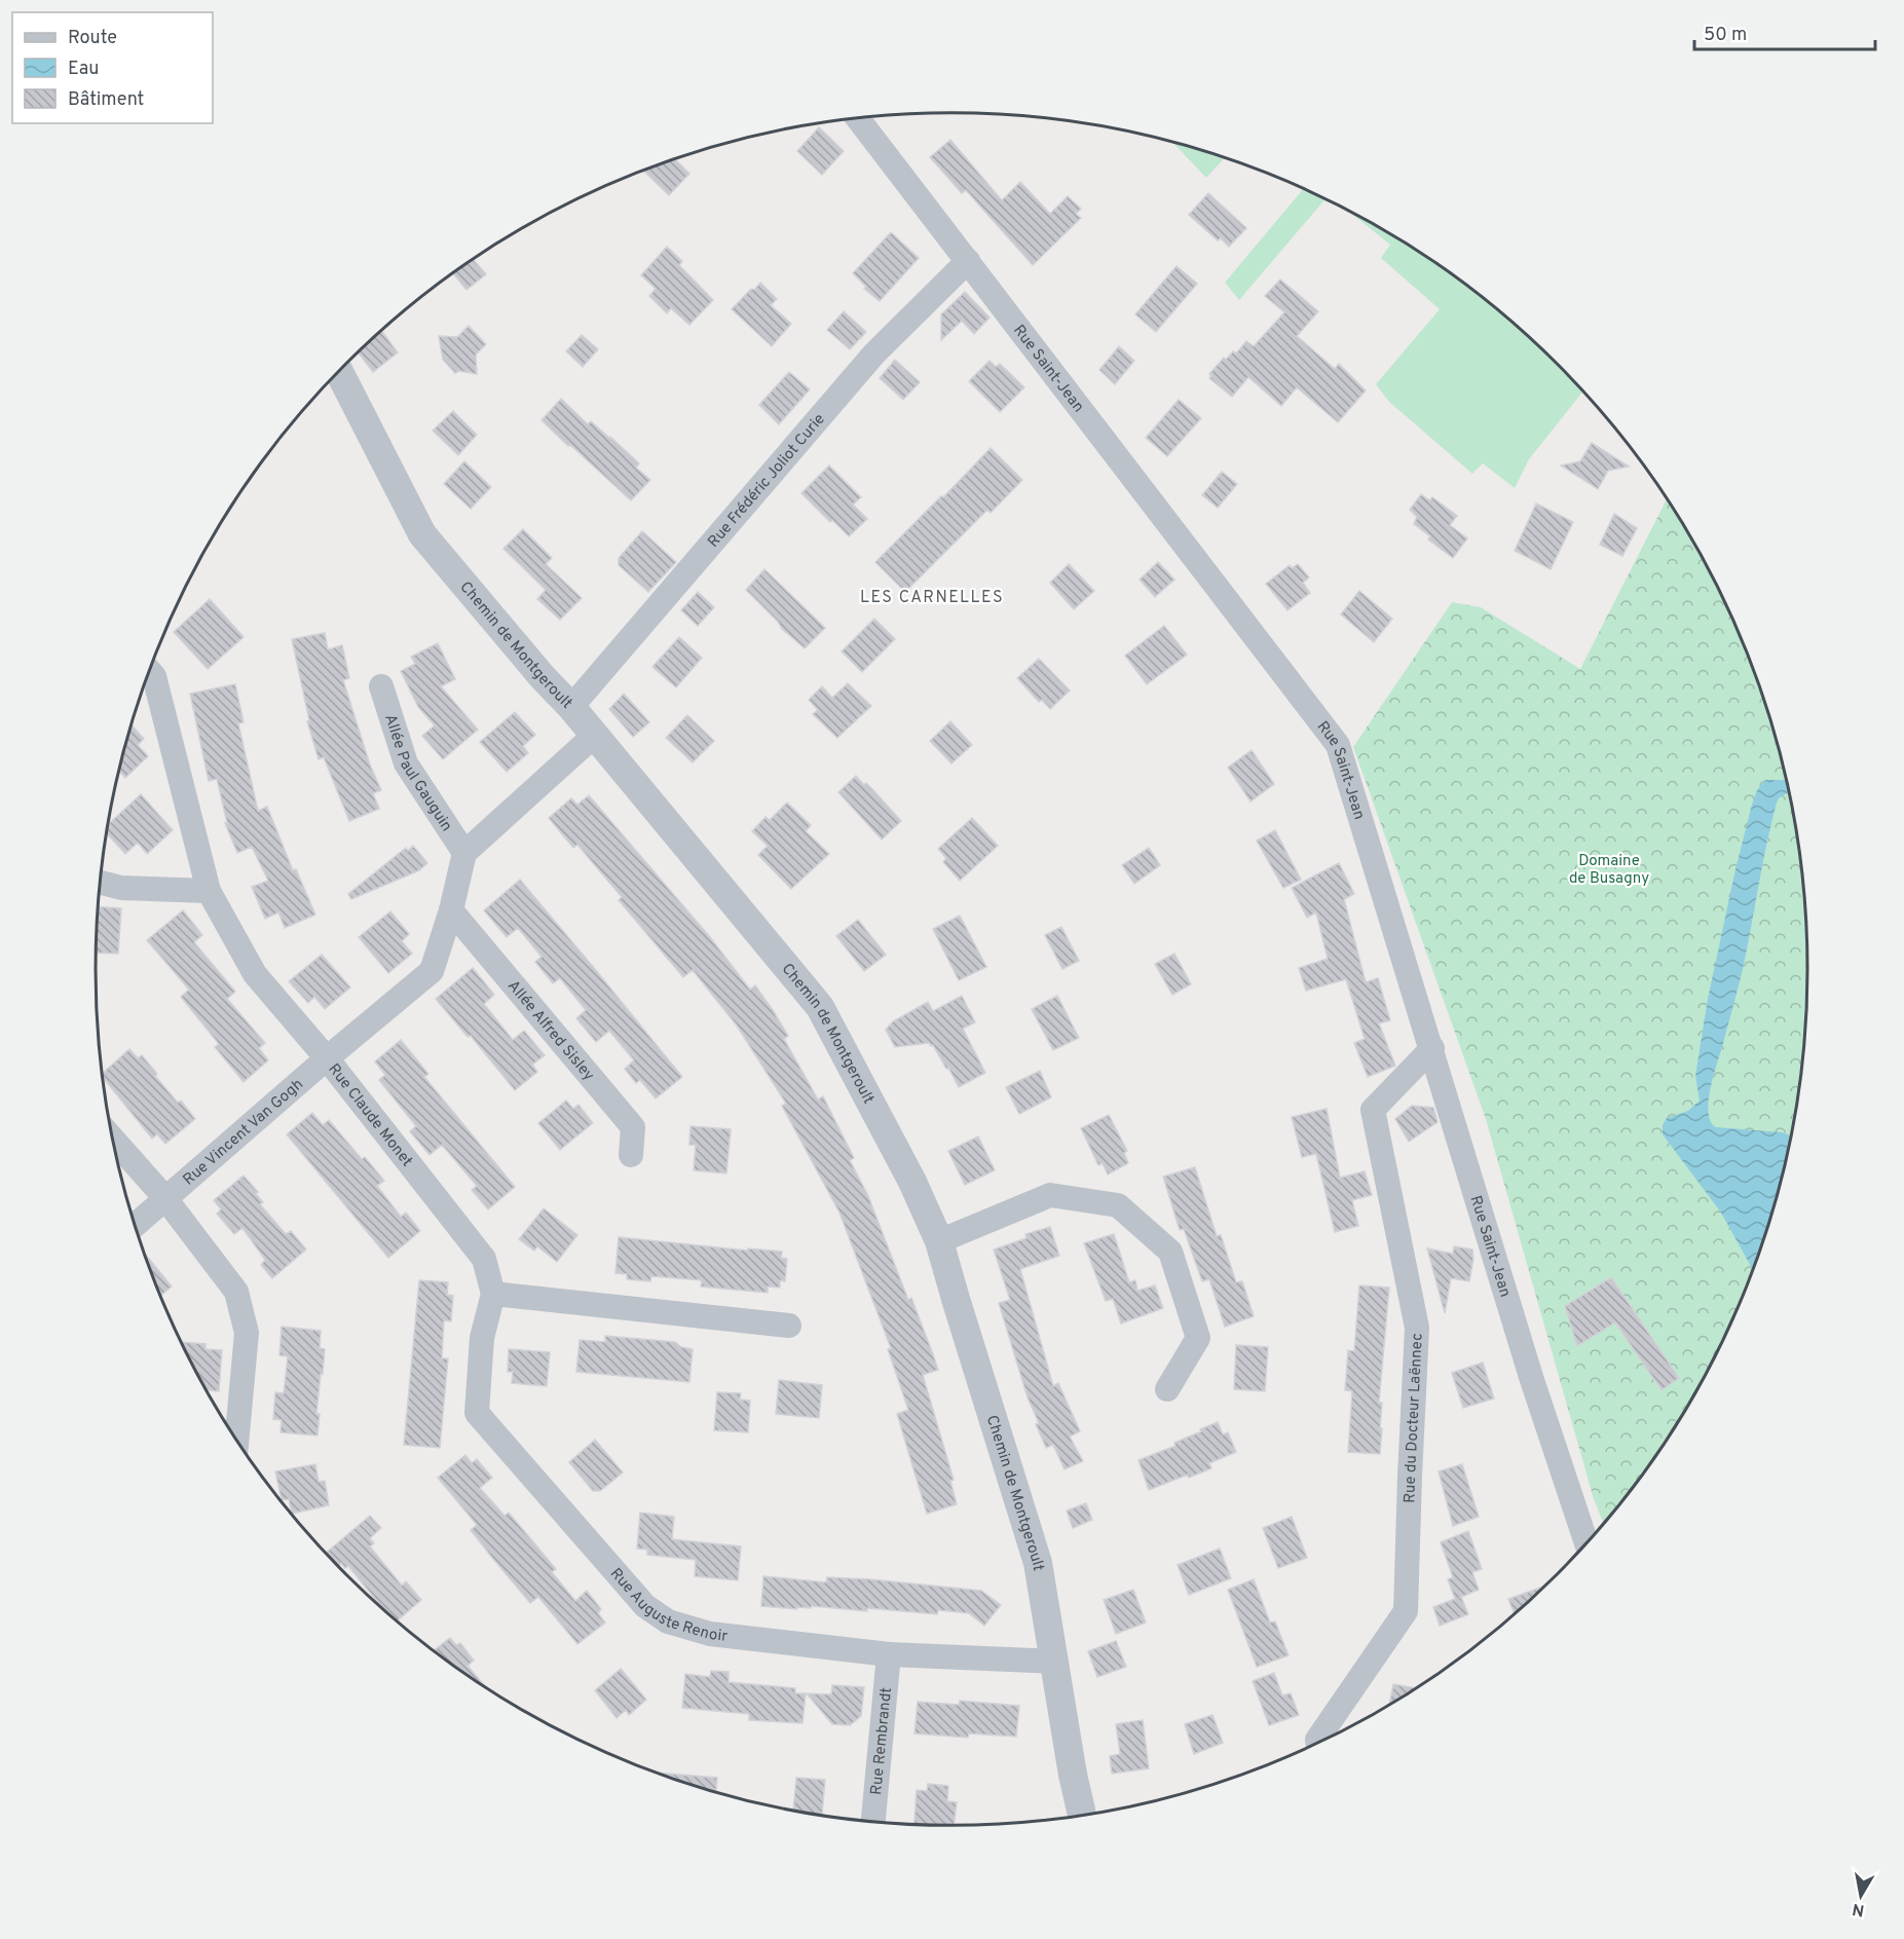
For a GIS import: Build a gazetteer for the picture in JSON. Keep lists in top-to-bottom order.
{
  "streets": {
    "street": [
      "Rue Saint-Jean",
      "Rue Frédéric Joliot Curie",
      "Chemin de Montgeroult",
      "Allée Paul Gauguin",
      "Allée Alfred Sisley",
      "Rue Claude Monet",
      "Rue Vincent Van Gogh",
      "Rue du Docteur Laënnec",
      "Rue Auguste Renoir",
      "Rue Rembrandt"
    ]
  },
  "crossings": [
    ["Rue Saint-Jean", "Rue Frédéric Joliot Curie"],
    ["Rue Saint-Jean", "Rue du Docteur Laënnec"],
    ["Rue Frédéric Joliot Curie", "Chemin de Montgeroult"],
    ["Chemin de Montgeroult", "Rue Auguste Renoir"],
    ["Allée Paul Gauguin", "Rue Vincent Van Gogh"],
    ["Allée Alfred Sisley", "Rue Vincent Van Gogh"],
    ["Rue Claude Monet", "Rue Vincent Van Gogh"],
    ["Rue Claude Monet", "Rue Auguste Renoir"],
    ["Rue Auguste Renoir", "Rue Rembrandt"]
  ],
  "districts": ["LES CARNELLES"],
  "parks": ["Domaine de Busagny"],
  "legend": ["Route", "Eau", "Bâtiment"],
  "scale_bar": "50 m",
  "north": "bottom"
}
